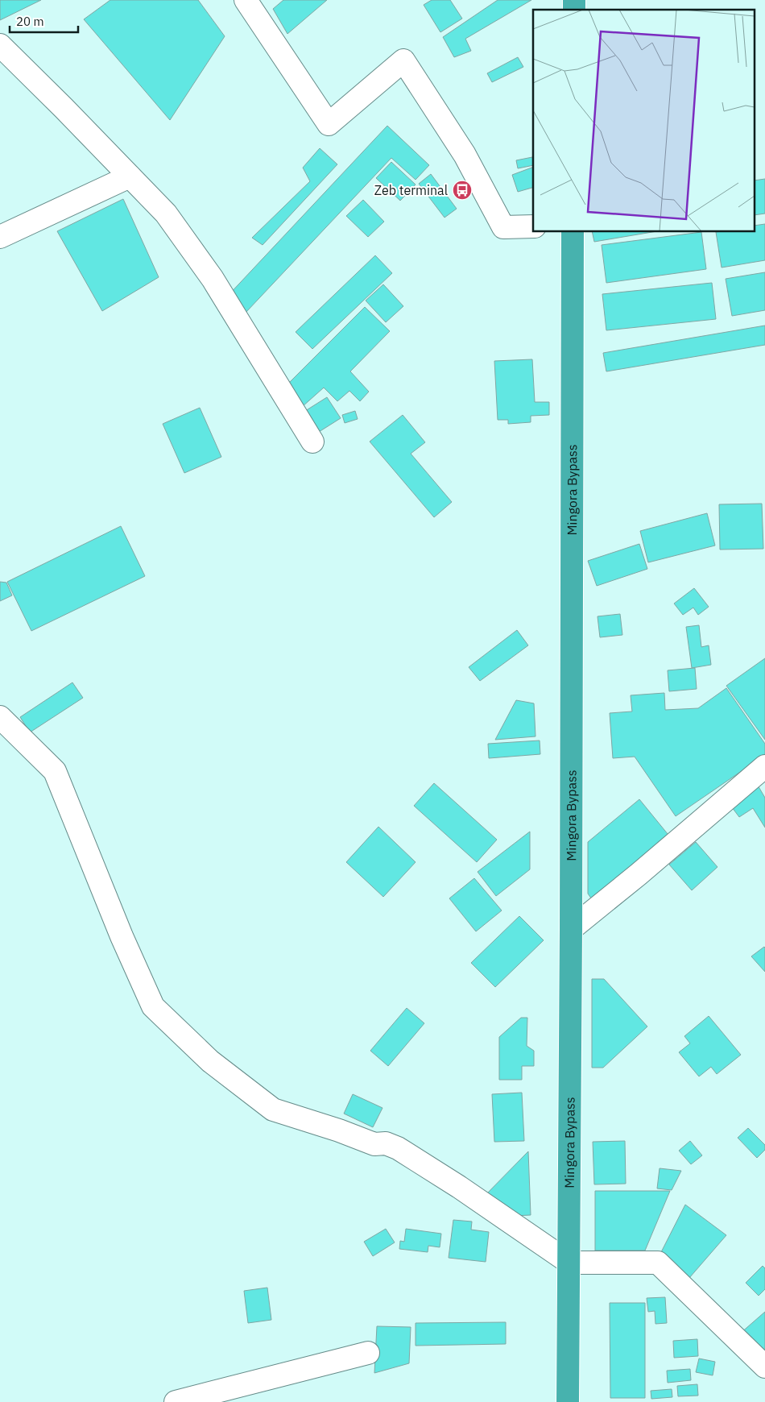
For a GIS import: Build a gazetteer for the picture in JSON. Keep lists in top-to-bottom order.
{
  "streets": {
    "highway": ["Mingora Bypass"]
  },
  "places": {
    "bus stop": ["Zeb terminal"]
  },
  "scale_bar": "20 m"
}
